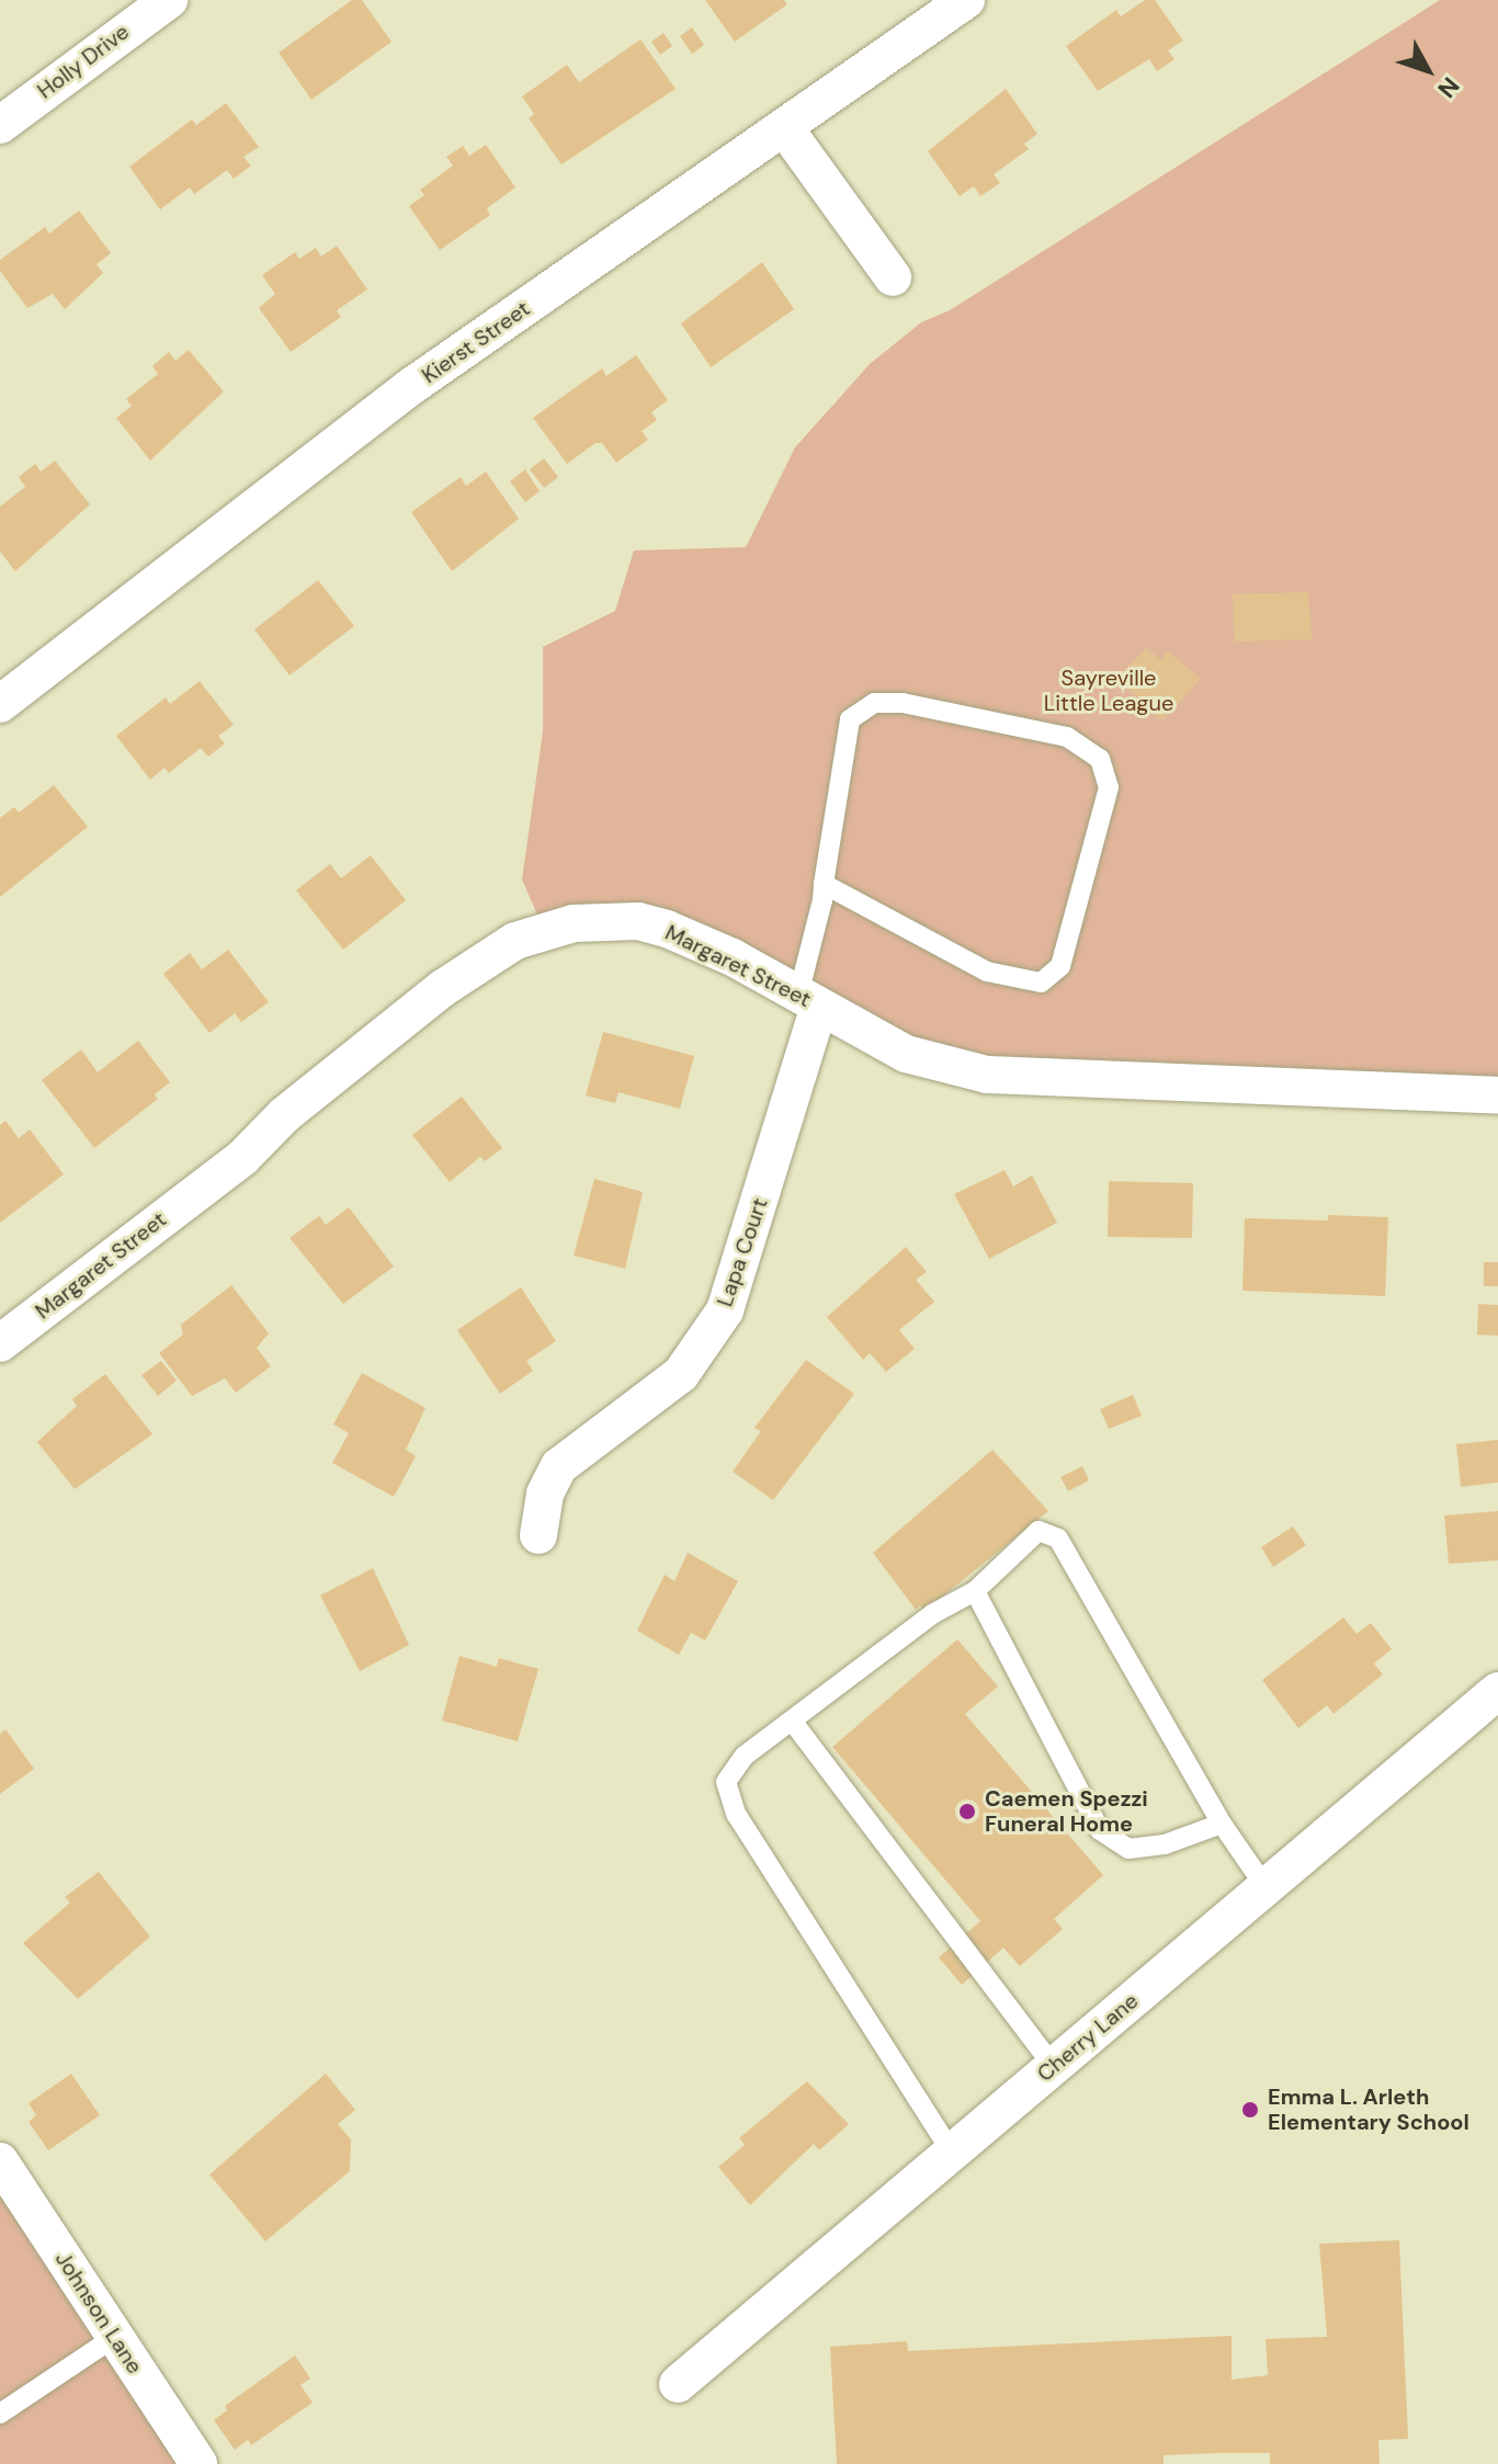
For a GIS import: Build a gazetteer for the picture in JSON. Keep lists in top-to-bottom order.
{
  "streets": {
    "street": [
      "Holly Drive",
      "Kierst Street",
      "Margaret Street",
      "Lapa Court",
      "Cherry Lane",
      "Johnson Lane"
    ]
  },
  "crossings": [
    ["Margaret Street", "Lapa Court"]
  ],
  "parks": ["Sayreville Little League"],
  "places": ["Caemen Spezzi Funeral Home", "Emma L. Arleth Elementary School"],
  "north": "bottom right"
}
